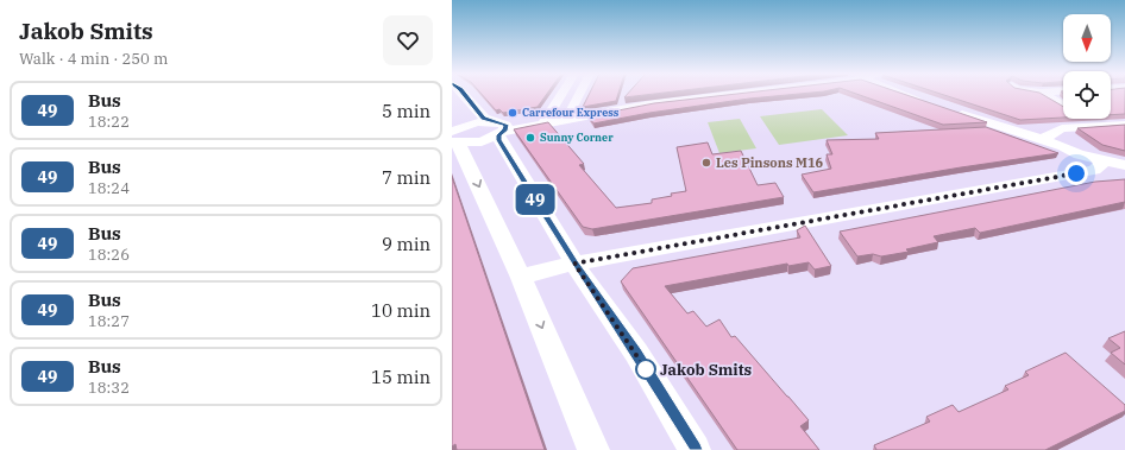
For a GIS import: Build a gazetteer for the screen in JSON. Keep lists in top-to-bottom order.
{
  "places": [
    "Carrefour Express",
    "Sunny Corner",
    "Les Pinsons M16",
    "Jakob Smits"
  ],
  "lines": ["bus line 49"],
  "north": "bottom",
  "page": {
    "heading": ["Jakob Smits", "Walk · 4 min · 250 m"],
    "on_map": "49",
    "list": [
      {
        "mark": "49",
        "name": "Bus",
        "note": "18:22",
        "value": "5 min"
      },
      {
        "mark": "49",
        "name": "Bus",
        "note": "18:24",
        "value": "7 min"
      },
      {
        "mark": "49",
        "name": "Bus",
        "note": "18:26",
        "value": "9 min"
      },
      {
        "mark": "49",
        "name": "Bus",
        "note": "18:27",
        "value": "10 min"
      },
      {
        "mark": "49",
        "name": "Bus",
        "note": "18:32",
        "value": "15 min"
      }
    ]
  }
}
